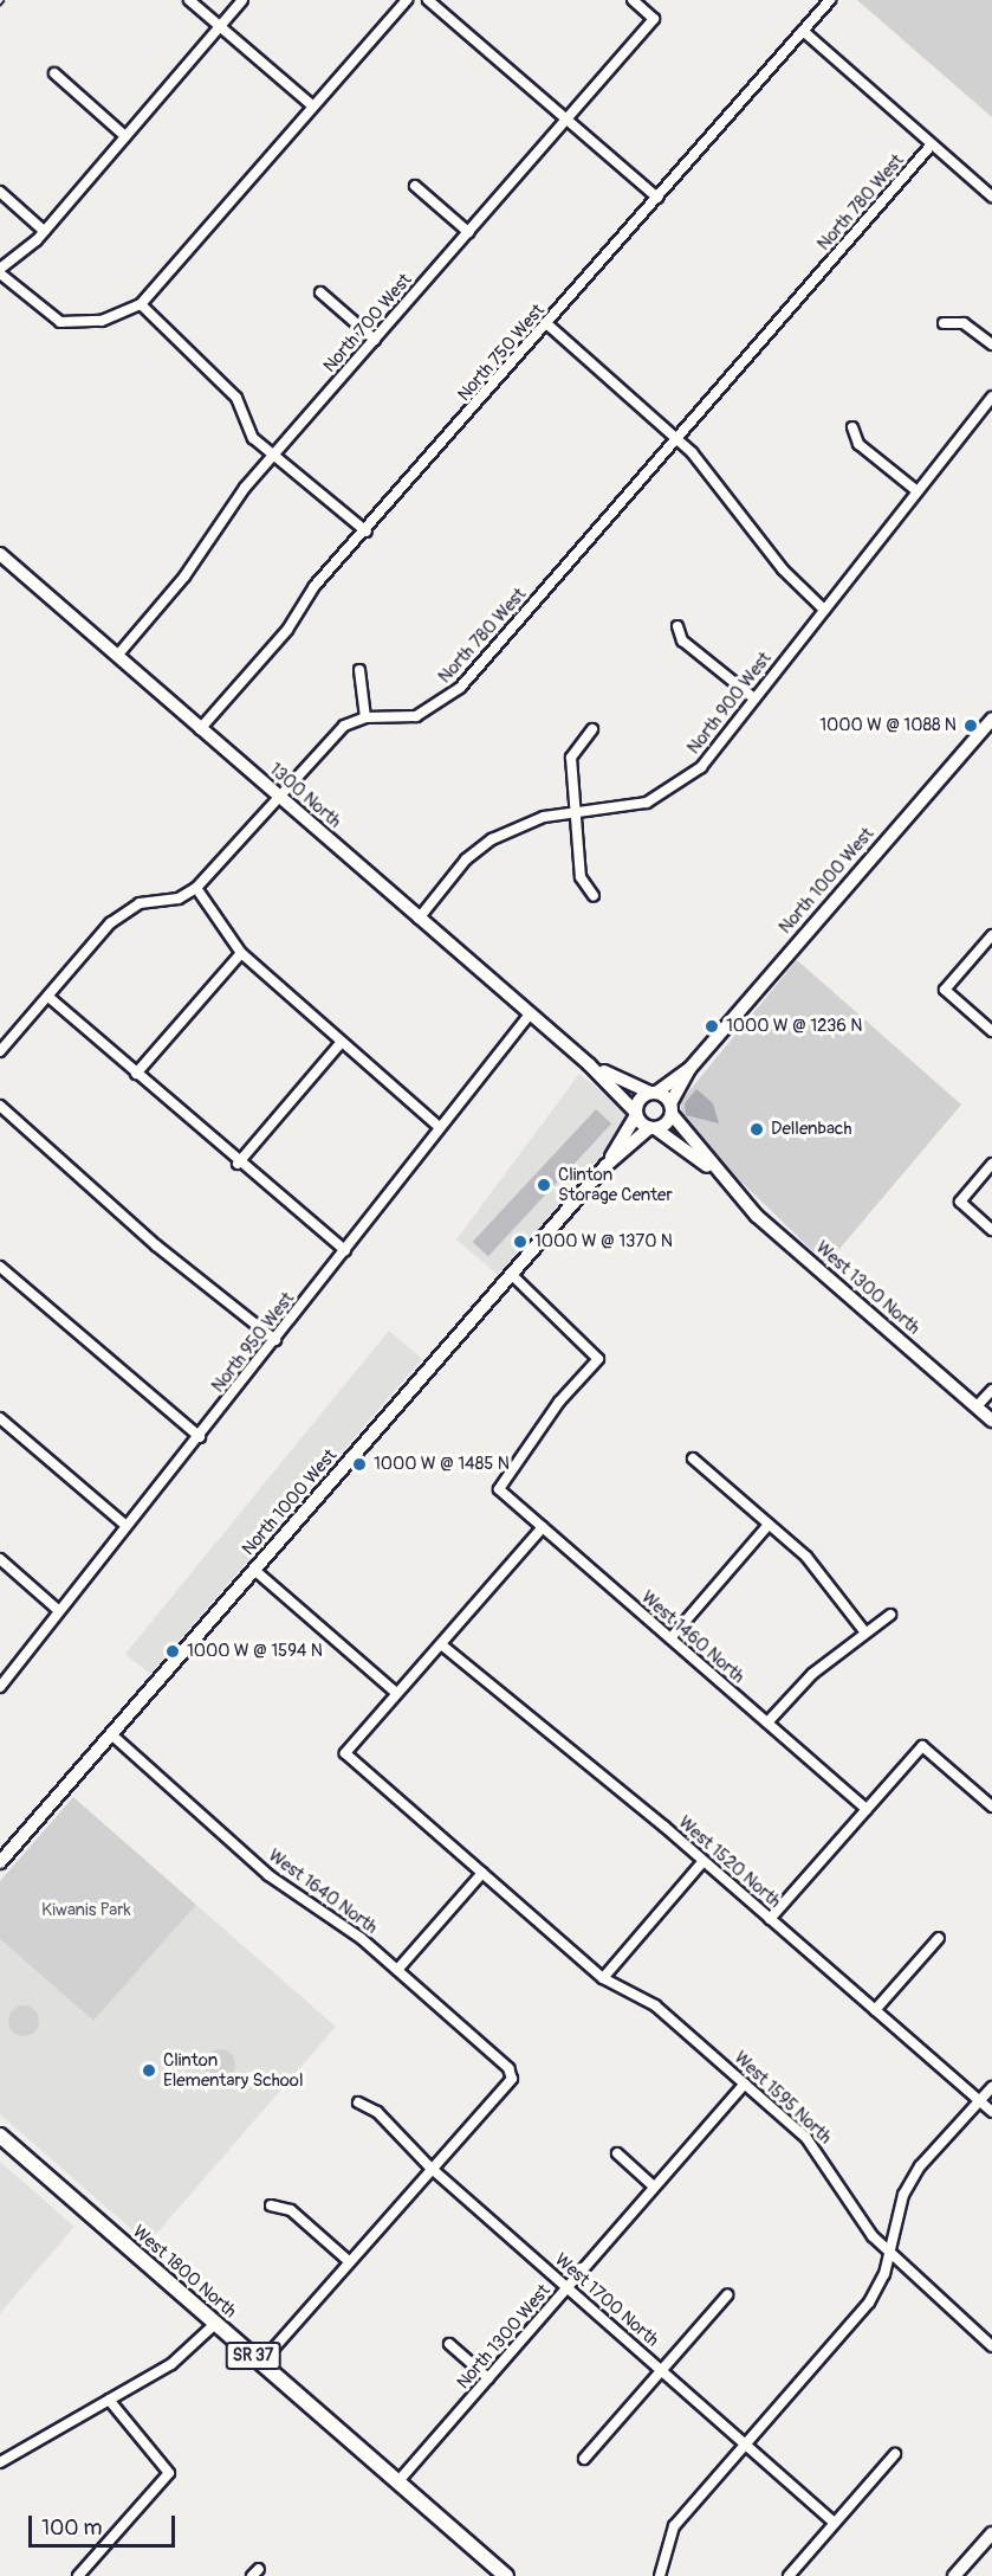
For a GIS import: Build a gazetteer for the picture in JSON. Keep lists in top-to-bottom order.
{
  "streets": {
    "main road": ["West 1800 North", "SR 37"],
    "street": [
      "North 780 West",
      "North 700 West",
      "North 750 West",
      "North 900 West",
      "1300 North",
      "North 1000 West",
      "West 1300 North",
      "North 950 West",
      "West 1460 North",
      "West 1520 North",
      "West 1640 North",
      "West 1595 North",
      "West 1700 North",
      "North 1300 West"
    ]
  },
  "crossings": [
    ["North 780 West", "1300 North"],
    ["North 700 West", "1300 North"],
    ["North 750 West", "1300 North"],
    ["North 900 West", "1300 North"],
    ["1300 North", "North 1000 West"],
    ["1300 North", "West 1300 North"],
    ["1300 North", "North 950 West"],
    ["North 1000 West", "West 1300 North"],
    ["North 1000 West", "West 1460 North"],
    ["North 1000 West", "West 1640 North"],
    ["West 1640 North", "West 1700 North"],
    ["West 1595 North", "North 1300 West"],
    ["West 1800 North", "North 1300 West"],
    ["West 1700 North", "North 1300 West"]
  ],
  "parks": ["Kiwanis Park"],
  "places": [
    "1000 W @ 1088 N",
    "1000 W @ 1236 N",
    "Dellenbach",
    "Clinton Storage Center",
    "1000 W @ 1370 N",
    "1000 W @ 1485 N",
    "1000 W @ 1594 N",
    "Clinton Elementary School"
  ],
  "scale_bar": "100 m"
}
